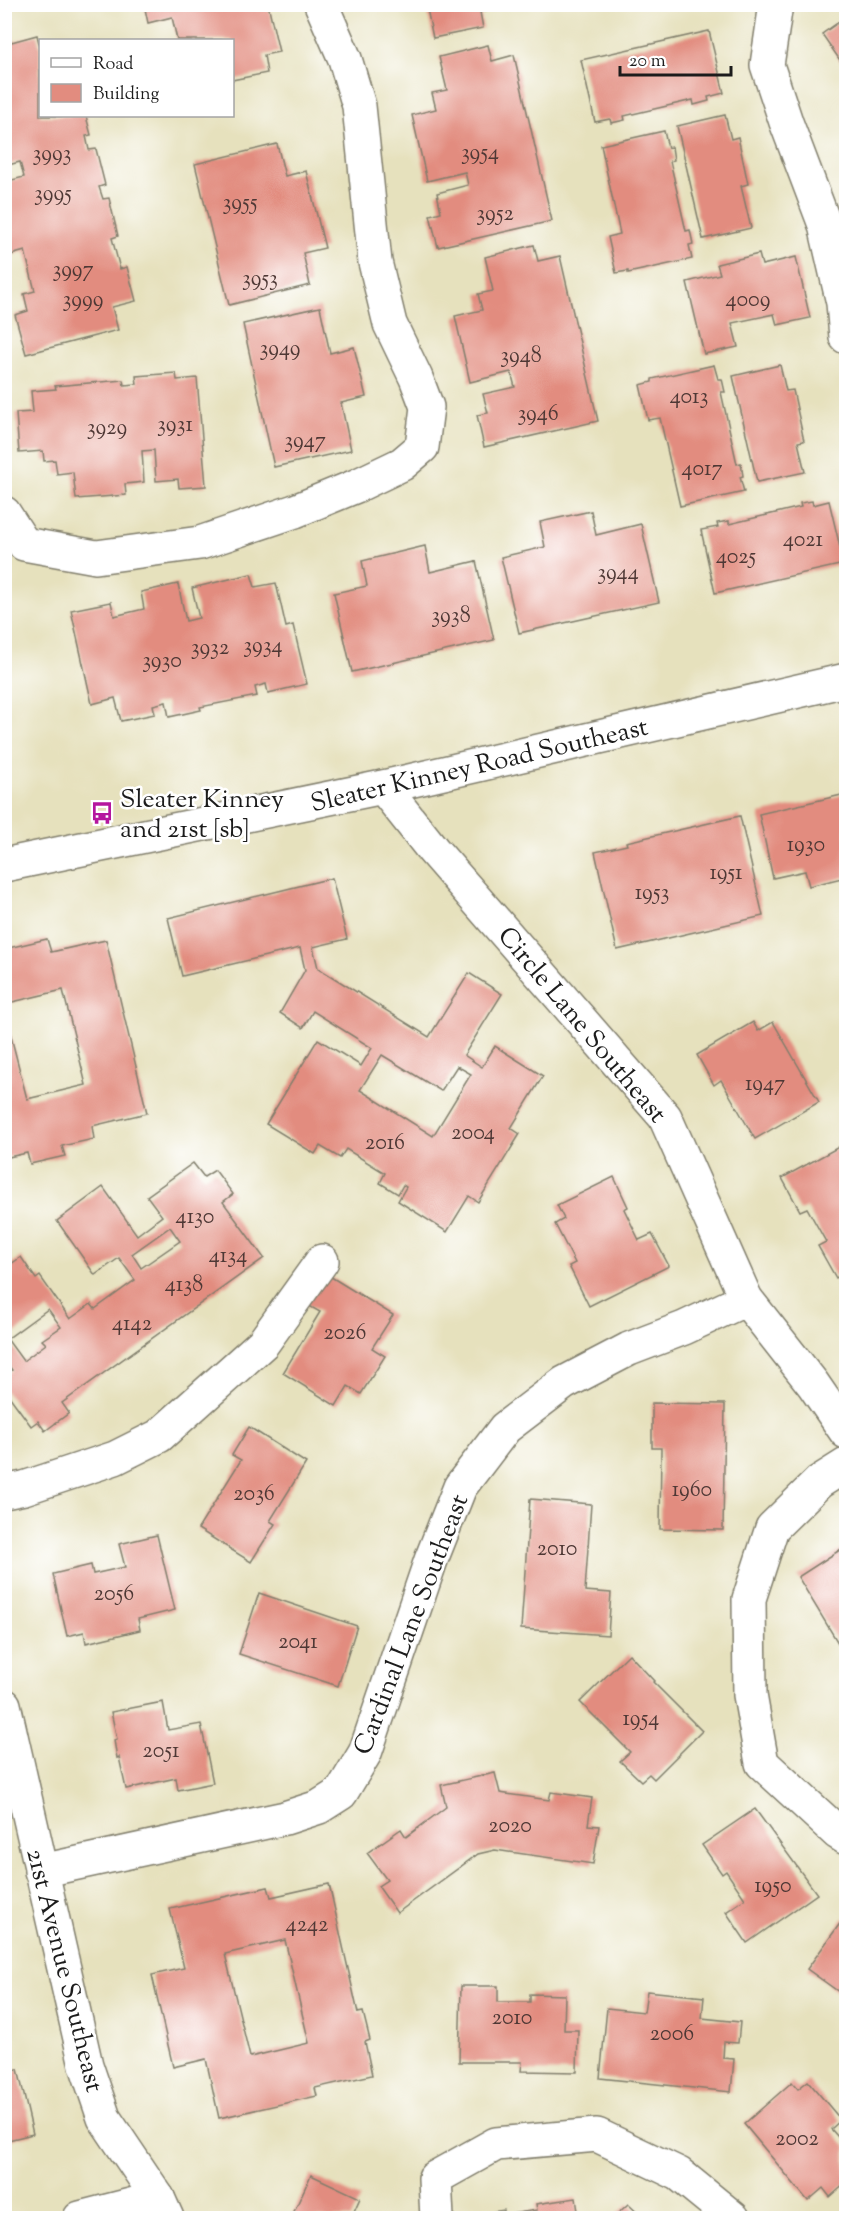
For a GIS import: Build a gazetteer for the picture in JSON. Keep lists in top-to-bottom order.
{
  "streets": {
    "street": [
      "Sleater Kinney Road Southeast",
      "Circle Lane Southeast",
      "Cardinal Lane Southeast",
      "21st Avenue Southeast"
    ]
  },
  "crossings": [
    ["Sleater Kinney Road Southeast", "Circle Lane Southeast"],
    ["Circle Lane Southeast", "Cardinal Lane Southeast"],
    ["Cardinal Lane Southeast", "21st Avenue Southeast"]
  ],
  "places": {
    "bus stop": ["Sleater Kinney and 21st [sb]"]
  },
  "house_numbers": [
    "3954",
    "3993",
    "3995",
    "3955",
    "3952",
    "3997",
    "3953",
    "3999",
    "4009",
    "3949",
    "3948",
    "4013",
    "3946",
    "3931",
    "3929",
    "3947",
    "4017",
    "4021",
    "4025",
    "3944",
    "3938",
    "3934",
    "3932",
    "3930",
    "1930",
    "1951",
    "1953",
    "1947",
    "2004",
    "2016",
    "4130",
    "4134",
    "4138",
    "4142",
    "2026",
    "1960",
    "2036",
    "2010",
    "2056",
    "2041",
    "1954",
    "2051",
    "2020",
    "1950",
    "4242",
    "2010",
    "2006",
    "2002"
  ],
  "legend": ["Road", "Building"],
  "scale_bar": "20 m"
}
